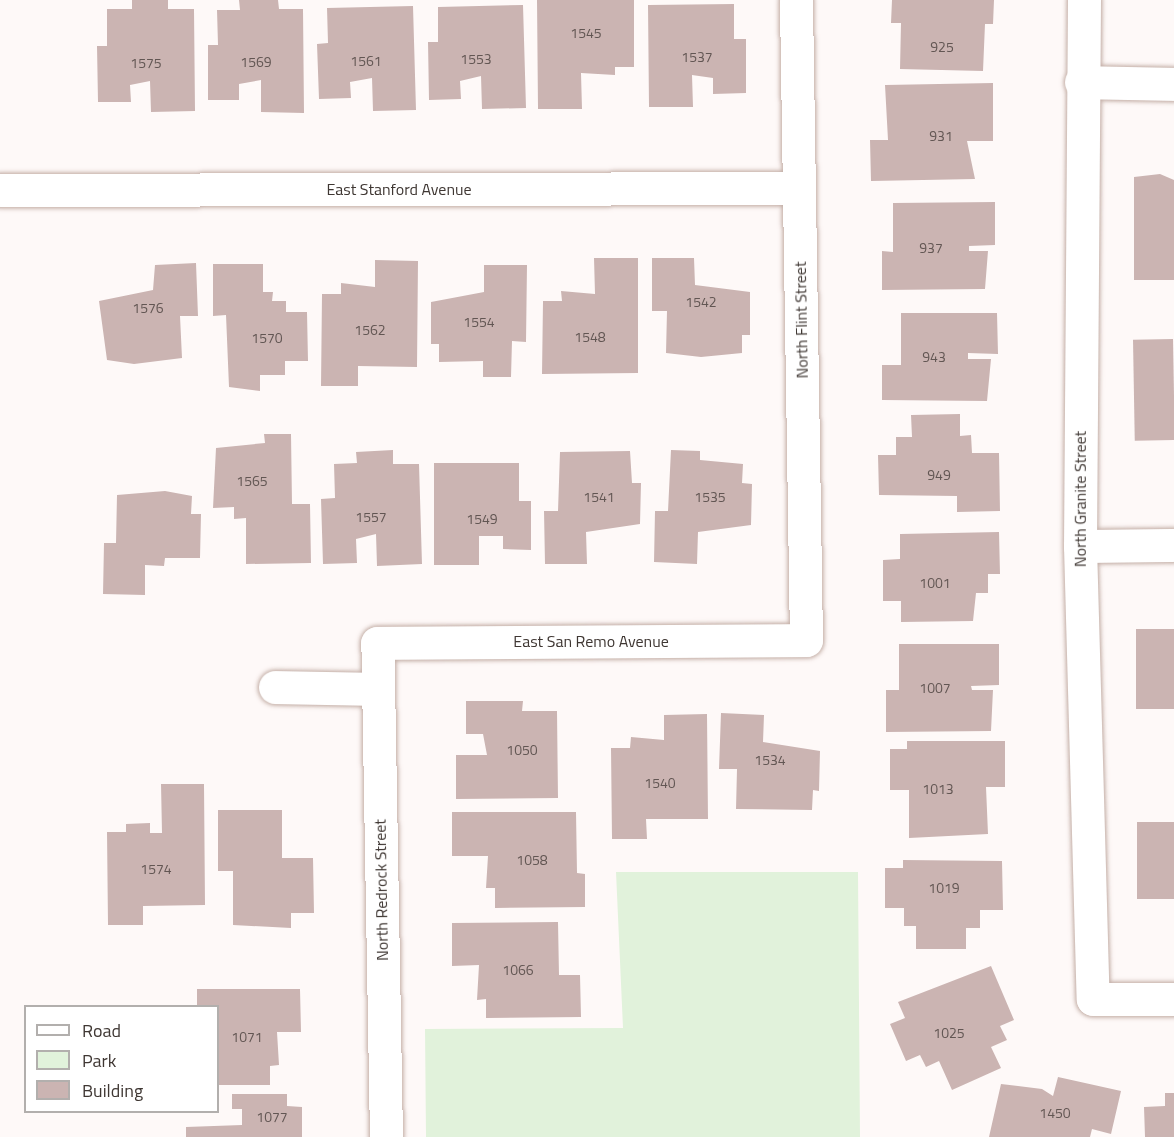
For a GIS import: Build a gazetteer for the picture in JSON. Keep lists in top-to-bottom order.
{
  "streets": {
    "street": [
      "East Stanford Avenue",
      "North Flint Street",
      "North Granite Street",
      "East San Remo Avenue",
      "North Redrock Street"
    ]
  },
  "crossings": [
    ["East Stanford Avenue", "North Flint Street"],
    ["North Flint Street", "East San Remo Avenue"],
    ["East San Remo Avenue", "North Redrock Street"]
  ],
  "house_numbers": [
    "1545",
    "925",
    "1537",
    "1553",
    "1561",
    "1569",
    "1575",
    "931",
    "937",
    "1542",
    "1576",
    "1554",
    "1562",
    "1548",
    "1570",
    "943",
    "949",
    "1565",
    "1541",
    "1535",
    "1557",
    "1549",
    "1001",
    "1007",
    "1050",
    "1534",
    "1540",
    "1013",
    "1058",
    "1574",
    "1019",
    "1066",
    "1025",
    "1071",
    "1450",
    "1077"
  ],
  "legend": ["Road", "Park", "Building"]
}
